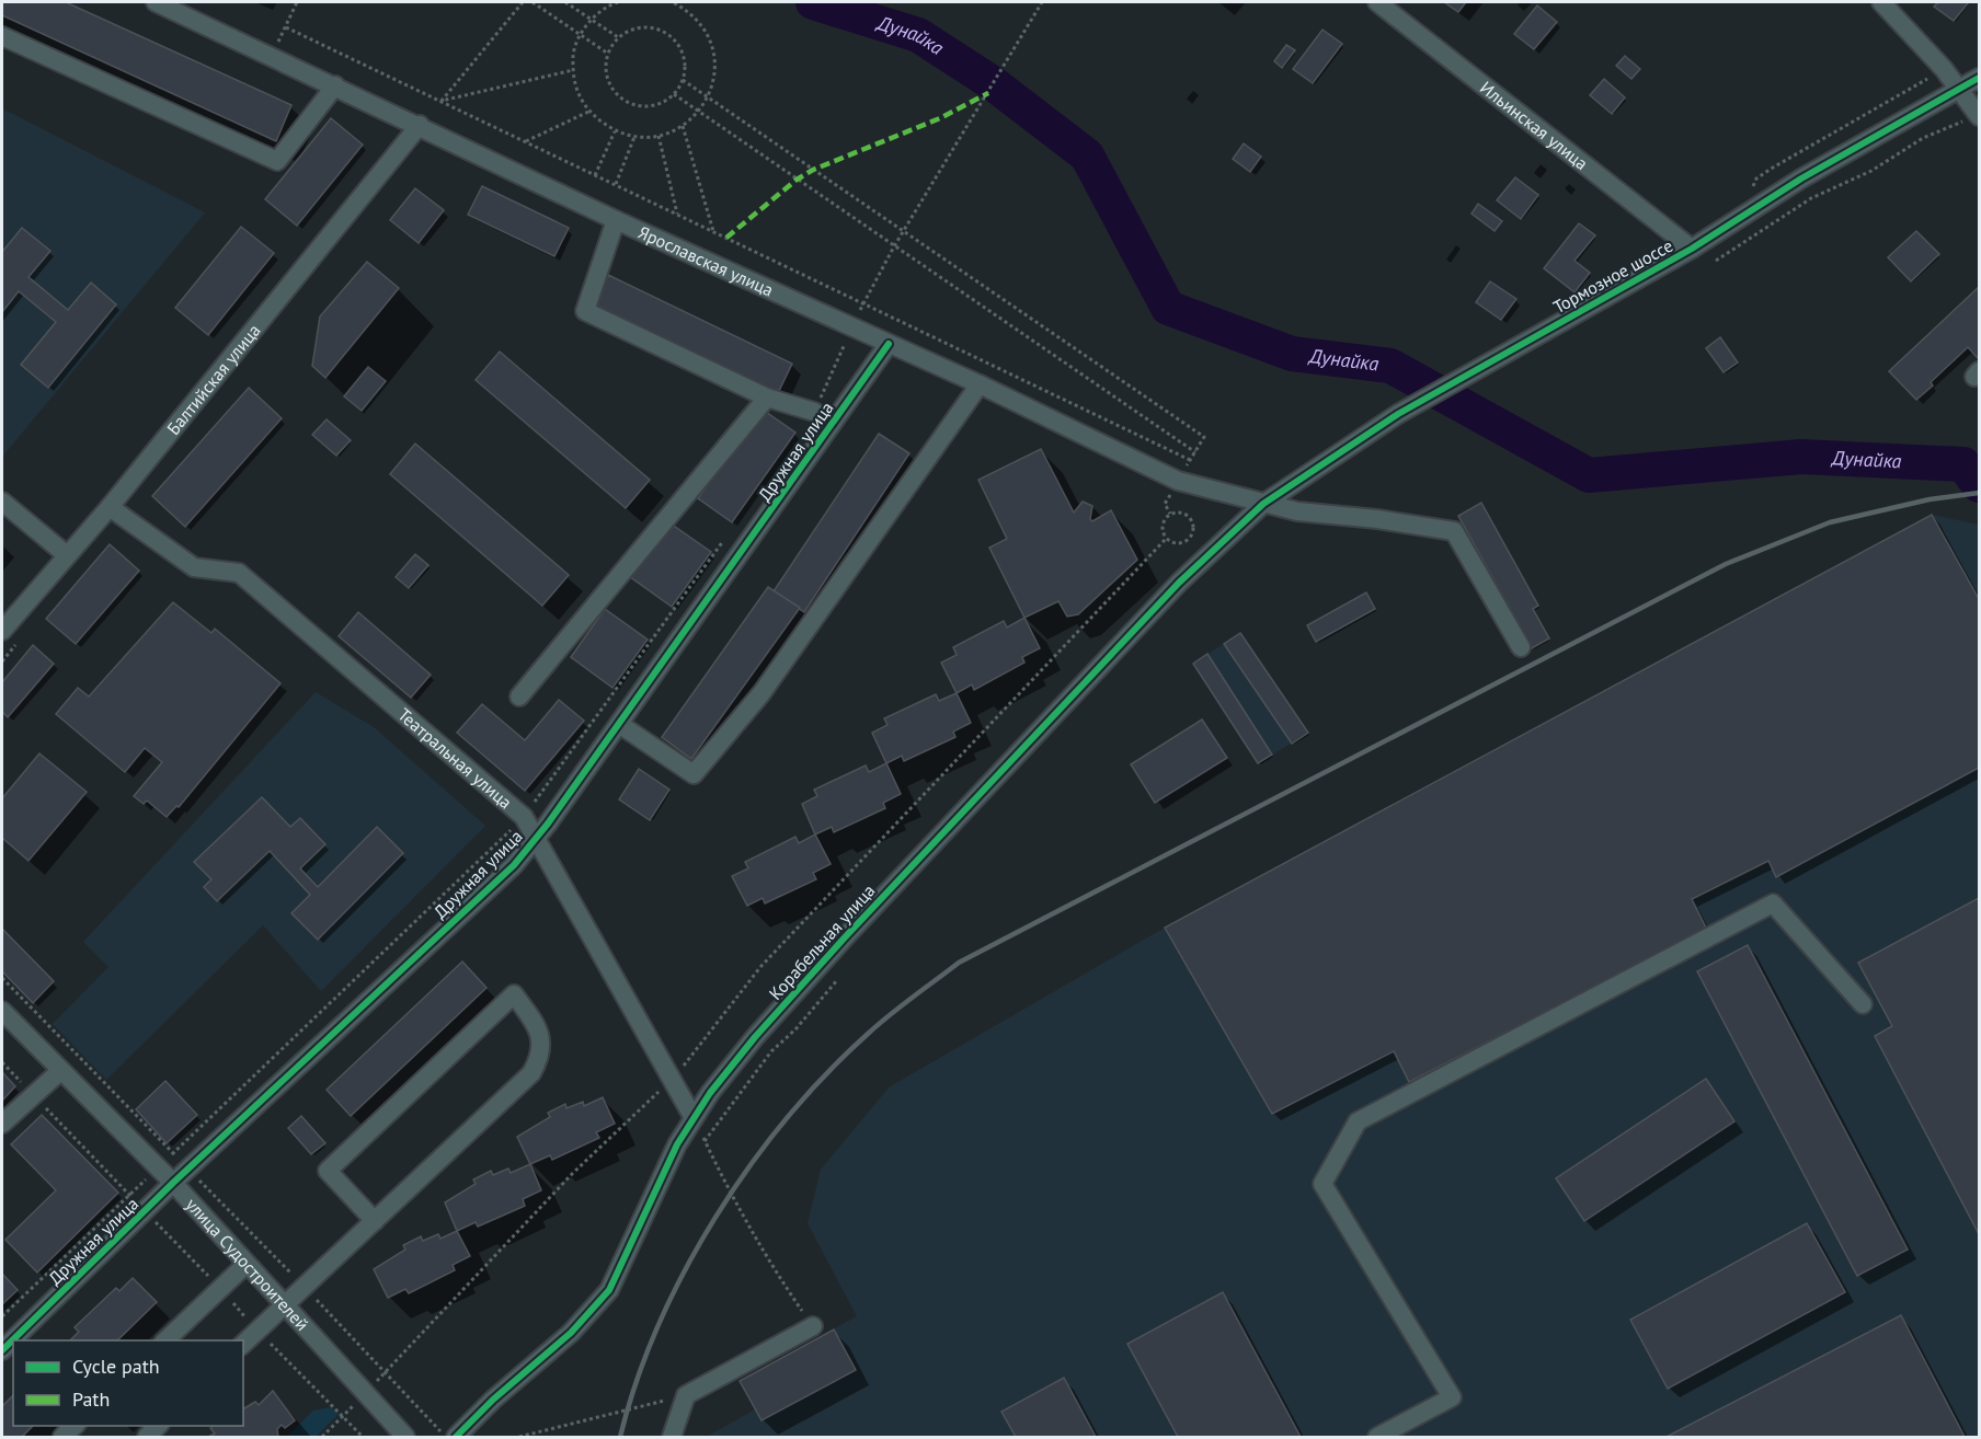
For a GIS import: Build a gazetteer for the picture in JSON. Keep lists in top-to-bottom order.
{
  "streets": {
    "street": [
      "Ильинская улица",
      "Ярославская улица",
      "Тормозное шоссе",
      "Балтийская улица",
      "Дружная улица",
      "Театральная улица",
      "Корабельная улица",
      "улица Судостроителей"
    ]
  },
  "crossings": [
    ["Ильинская улица", "Тормозное шоссе"],
    ["Ярославская улица", "Тормозное шоссе"],
    ["Ярославская улица", "Балтийская улица"],
    ["Ярославская улица", "Дружная улица"],
    ["Ярославская улица", "Корабельная улица"],
    ["Тормозное шоссе", "Корабельная улица"],
    ["Балтийская улица", "Театральная улица"],
    ["Дружная улица", "Театральная улица"],
    ["Дружная улица", "улица Судостроителей"],
    ["Театральная улица", "Корабельная улица"]
  ],
  "water": ["Дунайка"],
  "legend": ["Cycle path", "Path"]
}
